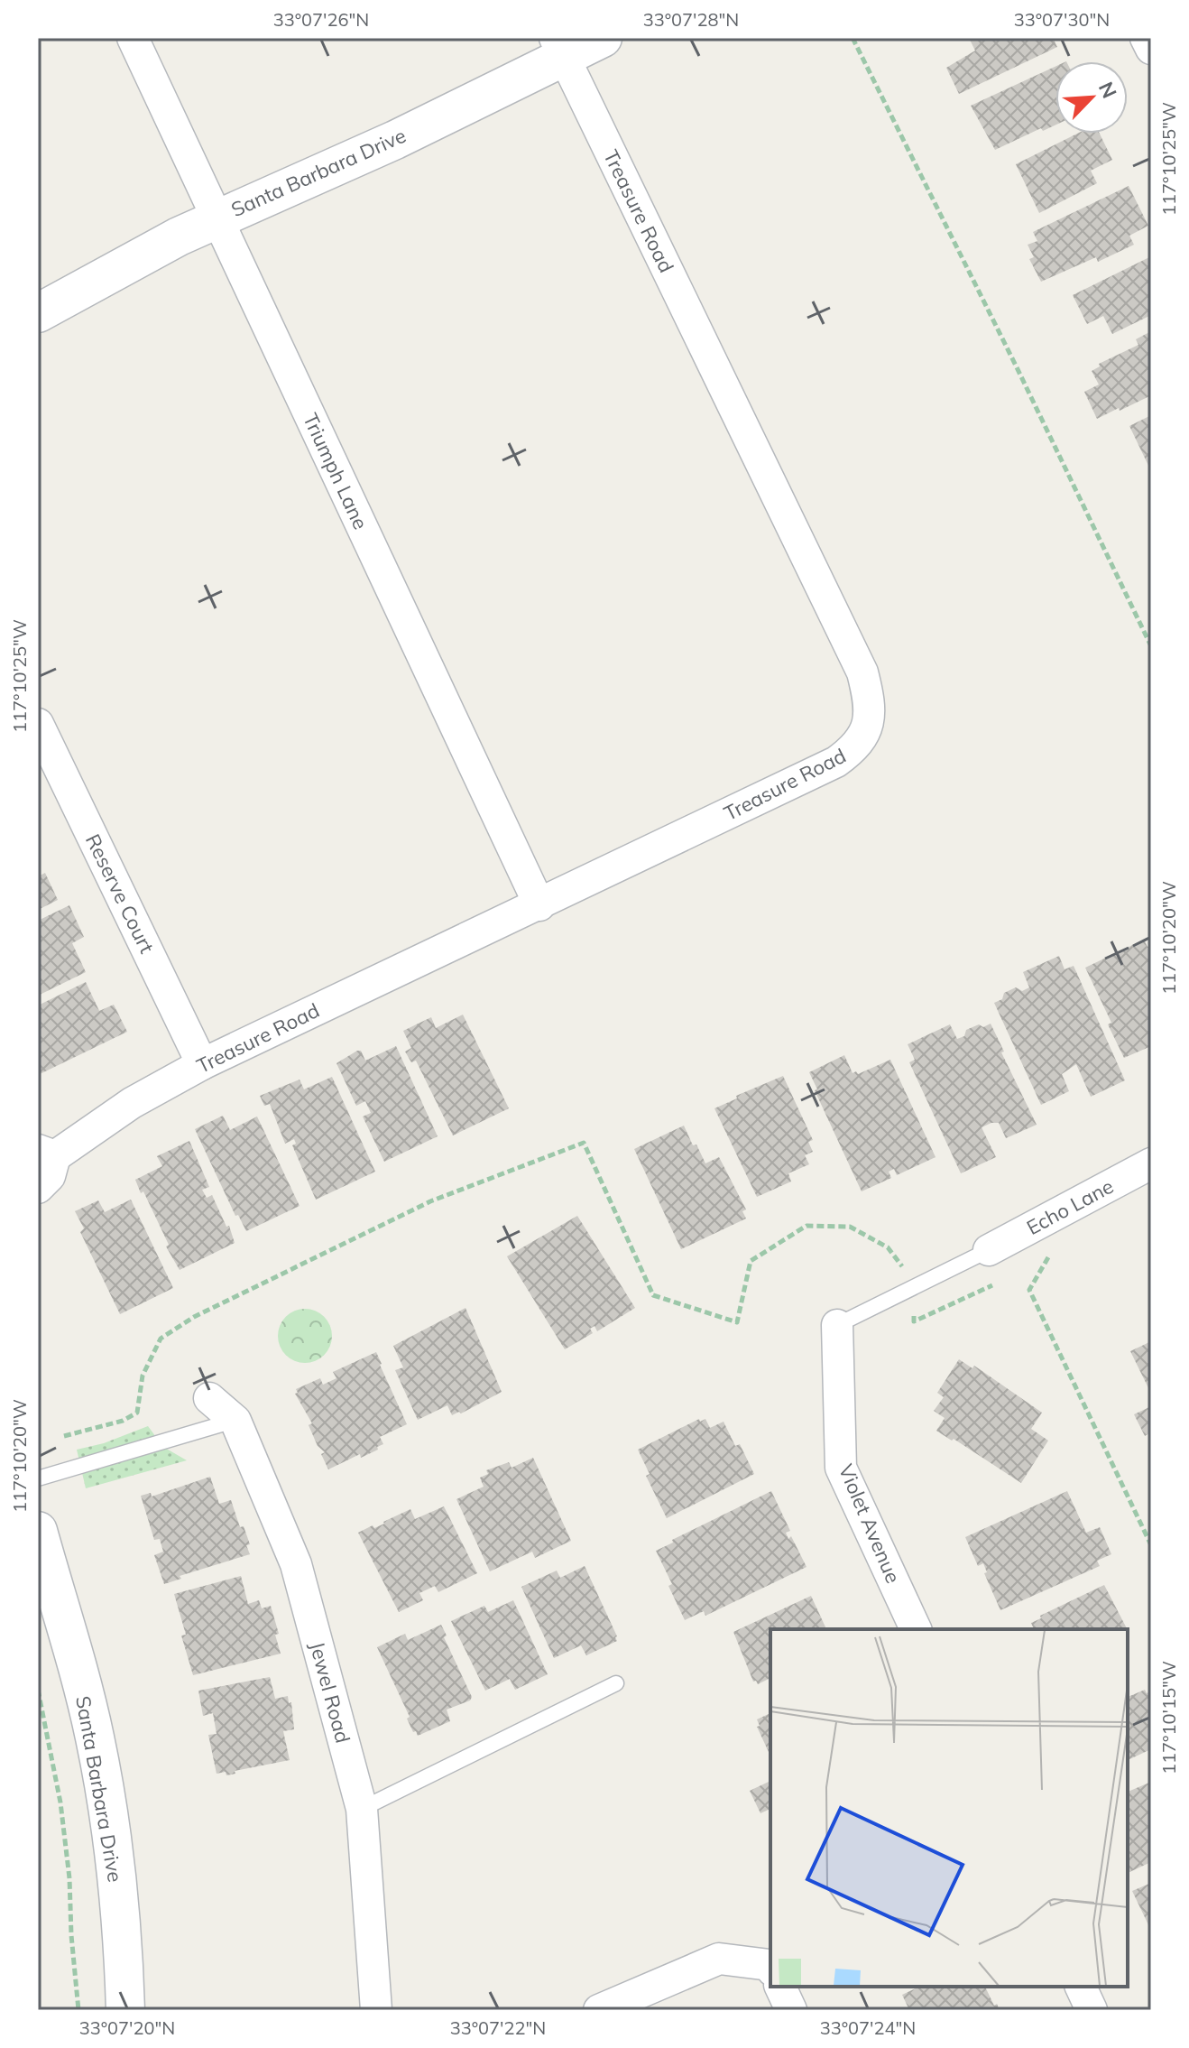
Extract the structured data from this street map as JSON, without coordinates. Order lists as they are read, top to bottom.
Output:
{
  "streets": {
    "street": [
      "Santa Barbara Drive",
      "Treasure Road",
      "Triumph Lane",
      "Reserve Court",
      "Echo Lane",
      "Violet Avenue",
      "Jewel Road"
    ]
  },
  "crossings": [
    ["Santa Barbara Drive", "Treasure Road"],
    ["Santa Barbara Drive", "Triumph Lane"],
    ["Treasure Road", "Triumph Lane"],
    ["Treasure Road", "Reserve Court"]
  ],
  "north": "top right",
  "coordinates": [
    "33°07'26\"N",
    "33°07'28\"N",
    "33°07'30\"N",
    "117°10'25\"W",
    "117°10'20\"W",
    "117°10'15\"W",
    "33°07'20\"N",
    "33°07'22\"N",
    "33°07'24\"N"
  ]
}
